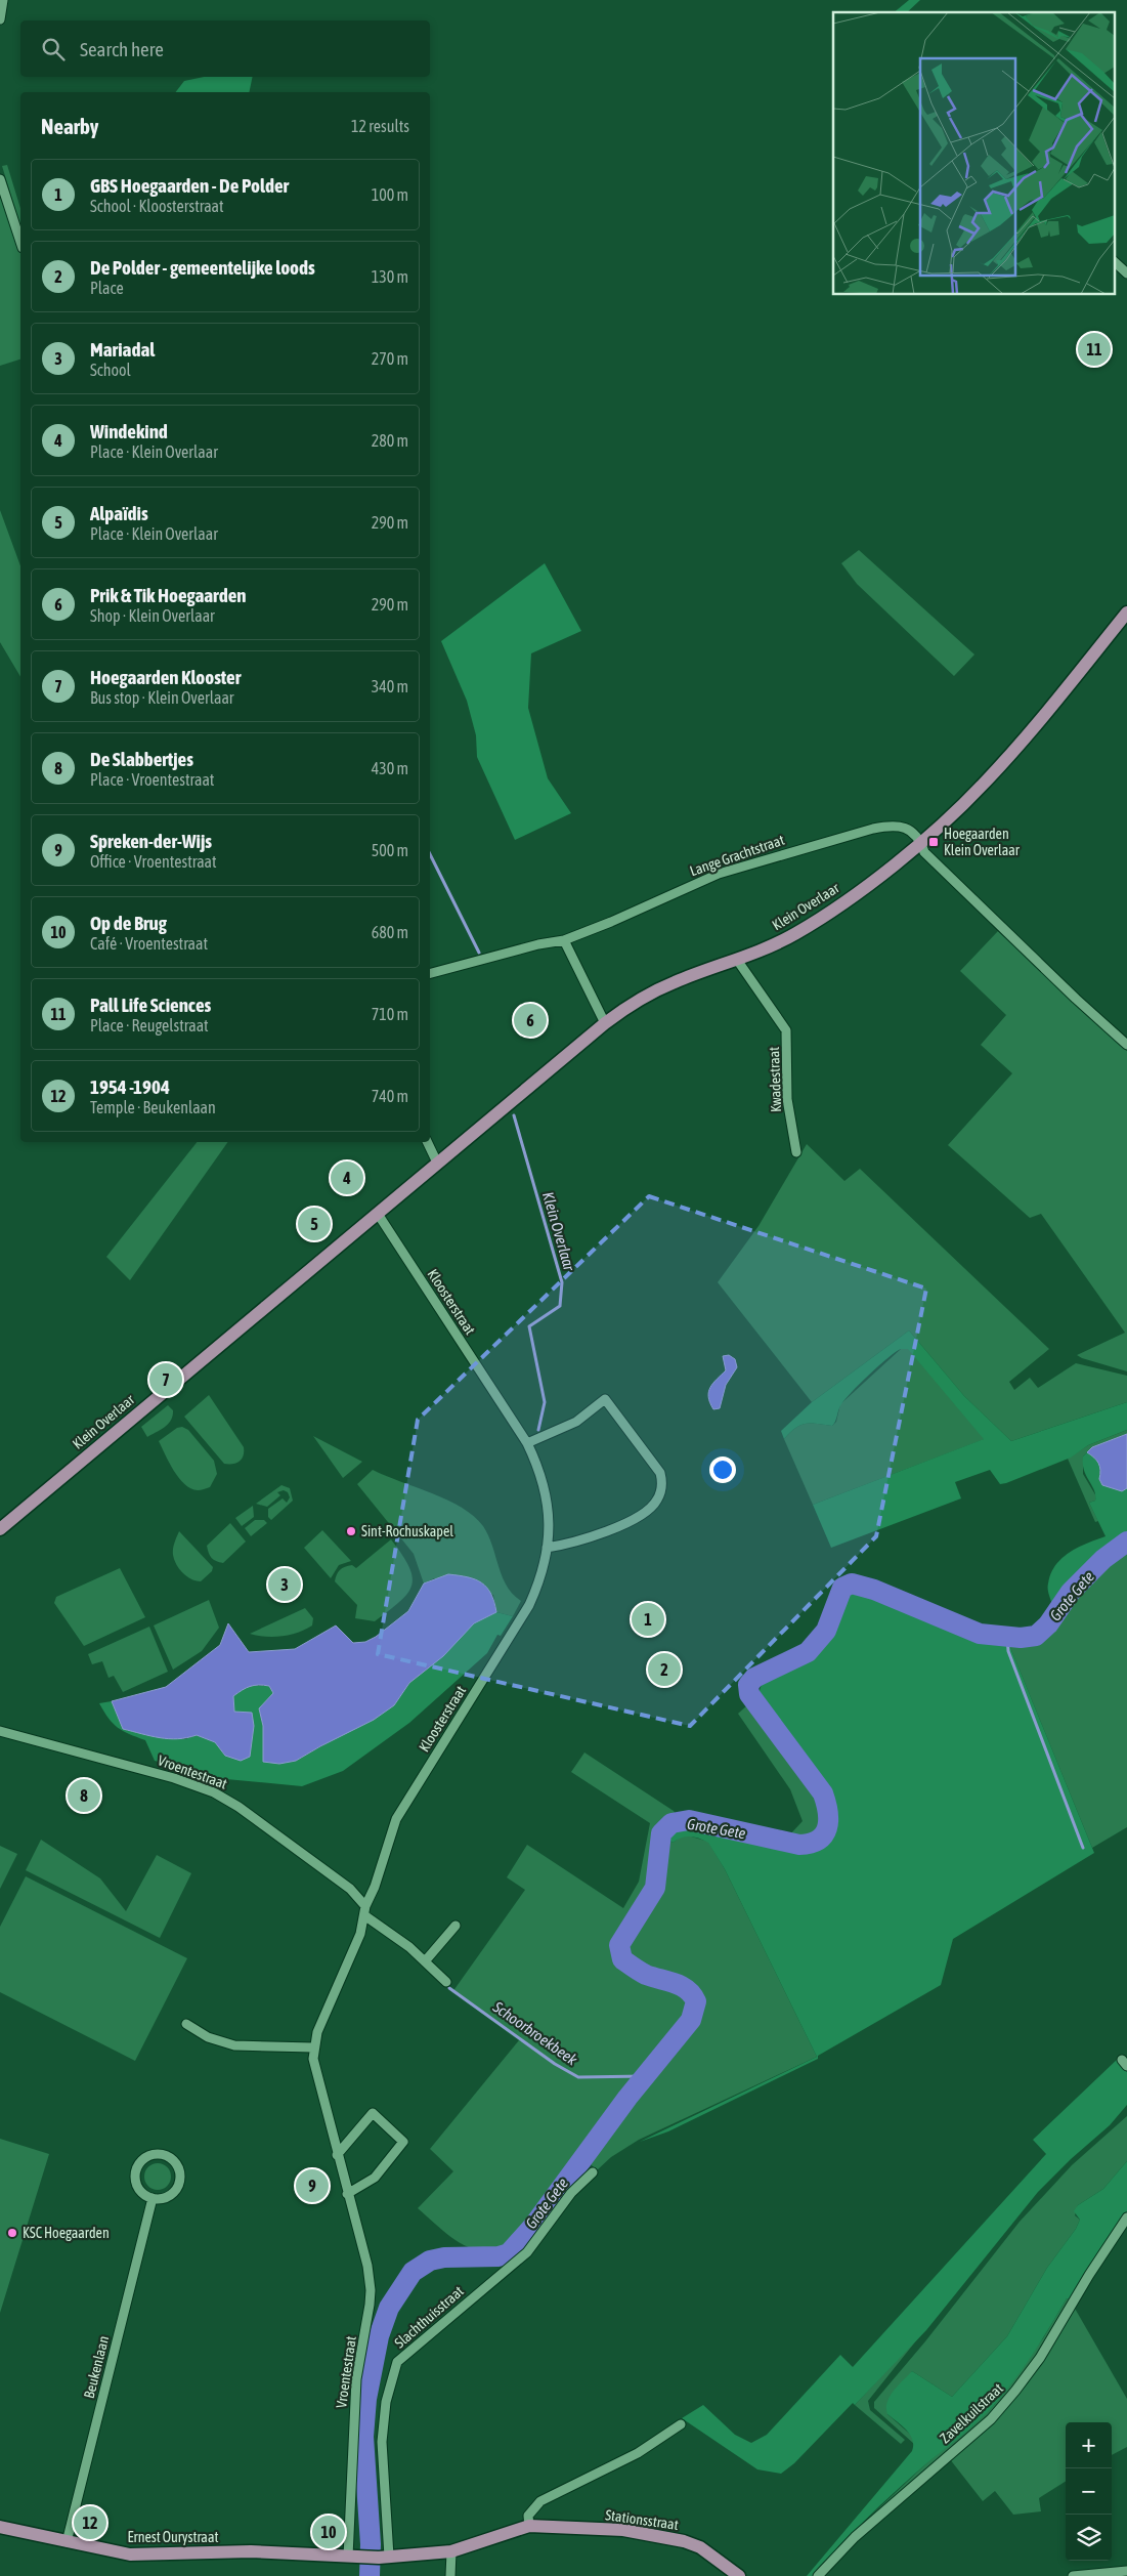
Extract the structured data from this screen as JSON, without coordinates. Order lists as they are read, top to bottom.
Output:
{
  "streets": {
    "main road": ["Klein Overlaar", "Stationsstraat", "Ernest Ourystraat"],
    "street": [
      "Lange Grachtstraat",
      "Kwadestraat",
      "Kloosterstraat",
      "Vroentestraat",
      "Slachthuisstraat",
      "Beukenlaan",
      "Zavelkuilstraat"
    ]
  },
  "crossings": [
    ["Lange Grachtstraat", "Klein Overlaar"],
    ["Klein Overlaar", "Kwadestraat"],
    ["Klein Overlaar", "Kloosterstraat"],
    ["Kloosterstraat", "Vroentestraat"],
    ["Vroentestraat", "Stationsstraat"],
    ["Vroentestraat", "Ernest Ourystraat"],
    ["Slachthuisstraat", "Stationsstraat"],
    ["Beukenlaan", "Ernest Ourystraat"],
    ["Stationsstraat", "Ernest Ourystraat"]
  ],
  "water": ["Klein Overlaar", "Grote Gete", "Schoorbroekbeek"],
  "places": {
    "transit": ["Hoegaarden Klein Overlaar"],
    "other": ["Sint-Rochuskapel", "KSC Hoegaarden"]
  },
  "page": {
    "search": "Search here",
    "heading": ["Nearby", "12 results"],
    "list": [
      {
        "mark": "1",
        "name": "GBS Hoegaarden - De Polder",
        "note": "School · Kloosterstraat",
        "value": "100 m"
      },
      {
        "mark": "2",
        "name": "De Polder - gemeentelijke loods",
        "note": "Place",
        "value": "130 m"
      },
      {
        "mark": "3",
        "name": "Mariadal",
        "note": "School",
        "value": "270 m"
      },
      {
        "mark": "4",
        "name": "Windekind",
        "note": "Place · Klein Overlaar",
        "value": "280 m"
      },
      {
        "mark": "5",
        "name": "Alpaïdis",
        "note": "Place · Klein Overlaar",
        "value": "290 m"
      },
      {
        "mark": "6",
        "name": "Prik & Tik Hoegaarden",
        "note": "Shop · Klein Overlaar",
        "value": "290 m"
      },
      {
        "mark": "7",
        "name": "Hoegaarden Klooster",
        "note": "Bus stop · Klein Overlaar",
        "value": "340 m"
      },
      {
        "mark": "8",
        "name": "De Slabbertjes",
        "note": "Place · Vroentestraat",
        "value": "430 m"
      },
      {
        "mark": "9",
        "name": "Spreken-der-Wijs",
        "note": "Office · Vroentestraat",
        "value": "500 m"
      },
      {
        "mark": "10",
        "name": "Op de Brug",
        "note": "Café · Vroentestraat",
        "value": "680 m"
      },
      {
        "mark": "11",
        "name": "Pall Life Sciences",
        "note": "Place · Reugelstraat",
        "value": "710 m"
      },
      {
        "mark": "12",
        "name": "1954 -1904",
        "note": "Temple · Beukenlaan",
        "value": "740 m"
      }
    ],
    "pins": [
      "11",
      "6",
      "4",
      "5",
      "7",
      "3",
      "1",
      "2",
      "8",
      "9",
      "12",
      "10"
    ],
    "map_buttons": ["+", "−"]
  }
}
